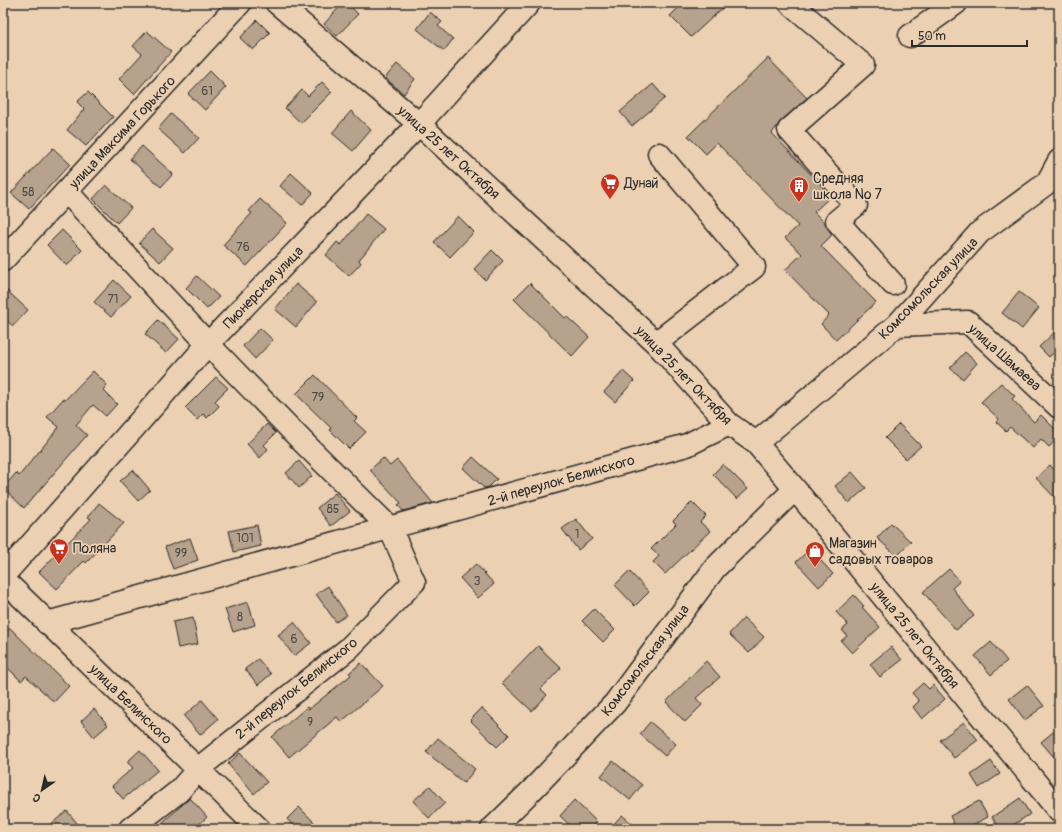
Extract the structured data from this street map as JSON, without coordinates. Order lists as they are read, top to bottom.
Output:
{
  "streets": {
    "street": [
      "улица Максима Горького",
      "улица 25 лет Октября",
      "Пионерская улица",
      "Комсомольская улица",
      "улица Шамаева",
      "2-й переулок Белинского",
      "улица Белинского"
    ]
  },
  "crossings": [
    ["улица Максима Горького", "2-й переулок Белинского"],
    ["улица 25 лет Октября", "Пионерская улица"],
    ["улица 25 лет Октября", "Комсомольская улица"],
    ["улица 25 лет Октября", "2-й переулок Белинского"],
    ["Пионерская улица", "2-й переулок Белинского"],
    ["Пионерская улица", "улица Белинского"],
    ["Комсомольская улица", "улица Шамаева"],
    ["2-й переулок Белинского", "улица Белинского"]
  ],
  "places": {
    "supermarket": ["Дунай", "Поляна"],
    "building": ["Средняя школа № 7"],
    "shop": ["Магазин садовых товаров"]
  },
  "house_numbers": [
    "61",
    "58",
    "76",
    "71",
    "79",
    "85",
    "1",
    "101",
    "99",
    "3",
    "8",
    "6",
    "9"
  ],
  "scale_bar": "50 m",
  "north": "bottom left"
}
